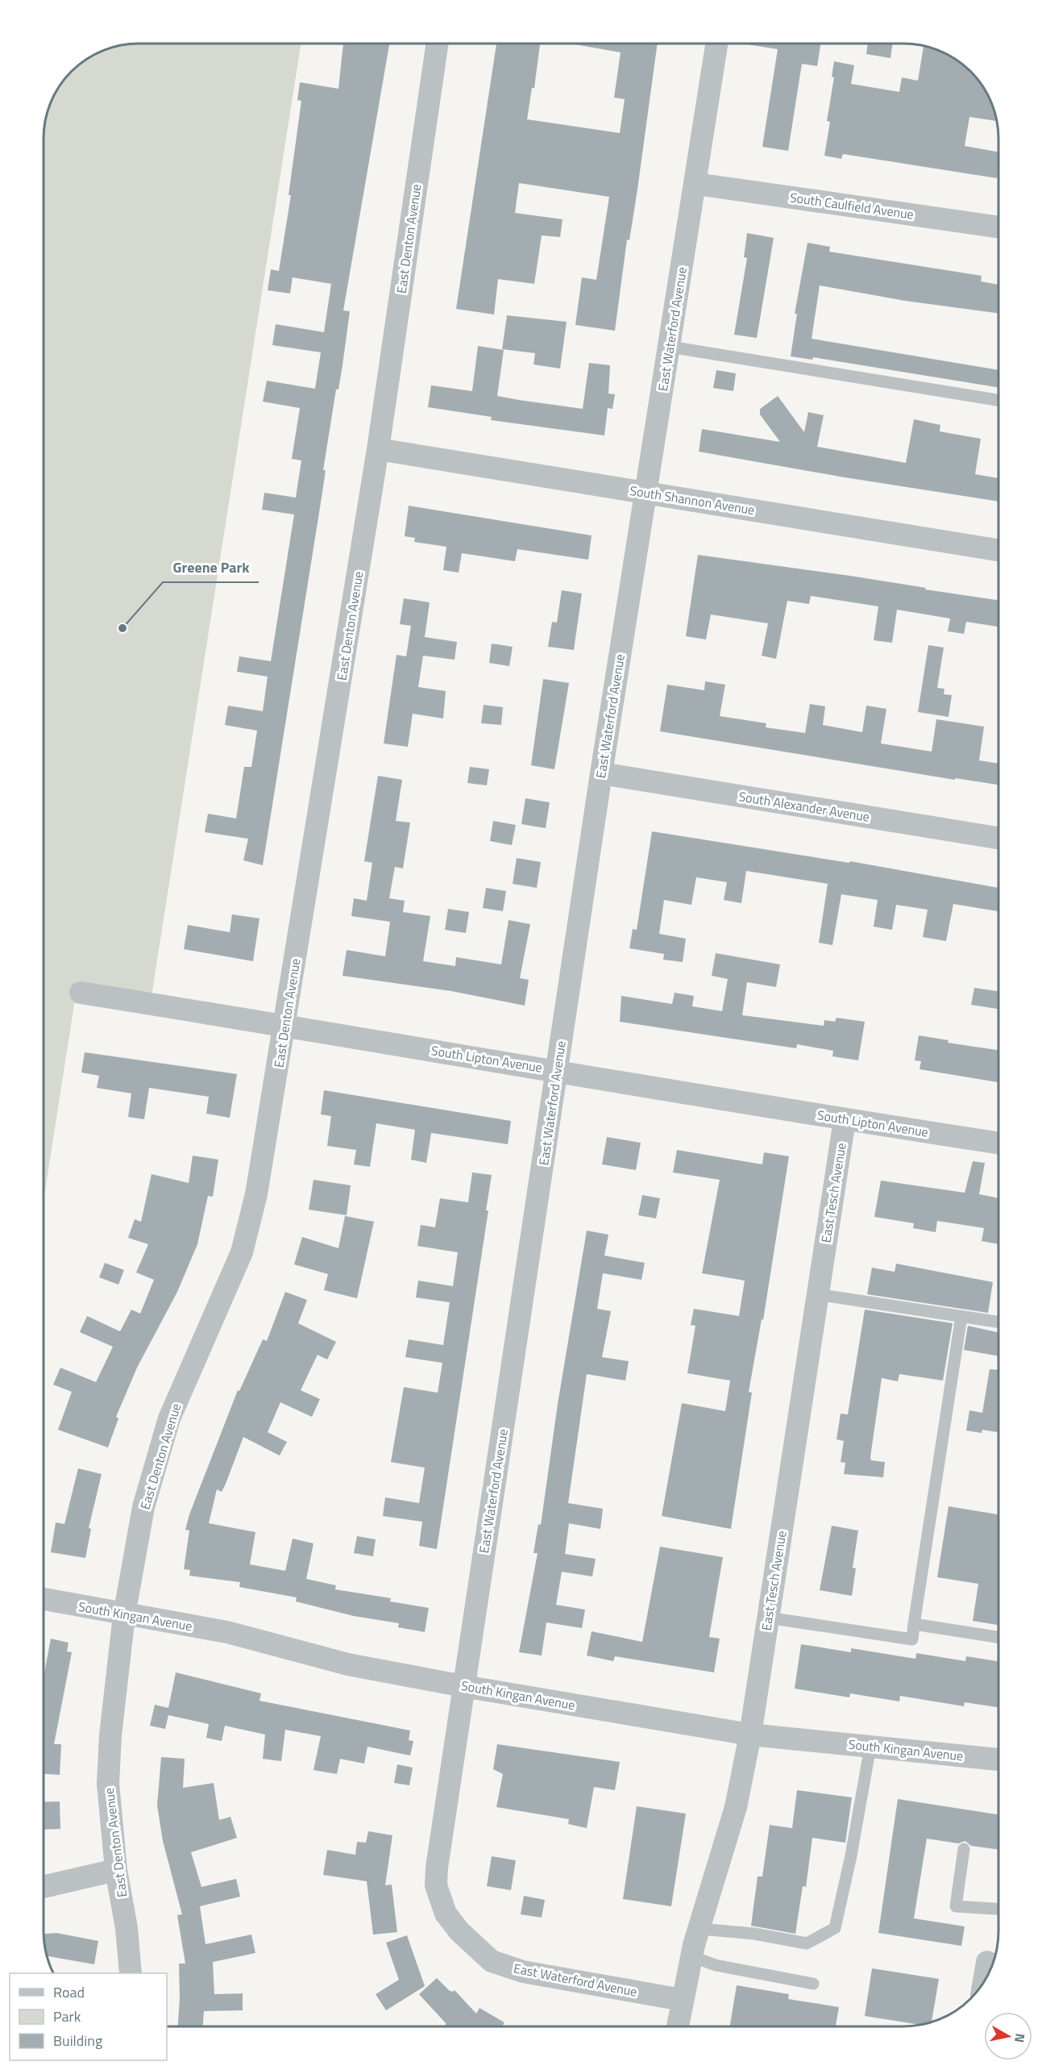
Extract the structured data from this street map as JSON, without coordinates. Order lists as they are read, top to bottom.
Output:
{
  "streets": {
    "street": [
      "South Caulfield Avenue",
      "East Denton Avenue",
      "East Waterford Avenue",
      "South Shannon Avenue",
      "South Alexander Avenue",
      "South Lipton Avenue",
      "East Tesch Avenue",
      "South Kingan Avenue"
    ]
  },
  "crossings": [
    ["South Caulfield Avenue", "East Waterford Avenue"],
    ["East Denton Avenue", "South Shannon Avenue"],
    ["East Denton Avenue", "South Lipton Avenue"],
    ["East Denton Avenue", "South Kingan Avenue"],
    ["East Waterford Avenue", "South Shannon Avenue"],
    ["East Waterford Avenue", "South Alexander Avenue"],
    ["East Waterford Avenue", "South Lipton Avenue"],
    ["East Waterford Avenue", "East Tesch Avenue"],
    ["East Waterford Avenue", "South Kingan Avenue"],
    ["South Lipton Avenue", "East Tesch Avenue"],
    ["East Tesch Avenue", "South Kingan Avenue"]
  ],
  "places": ["Greene Park"],
  "legend": ["Road", "Park", "Building"],
  "north": "right"
}
